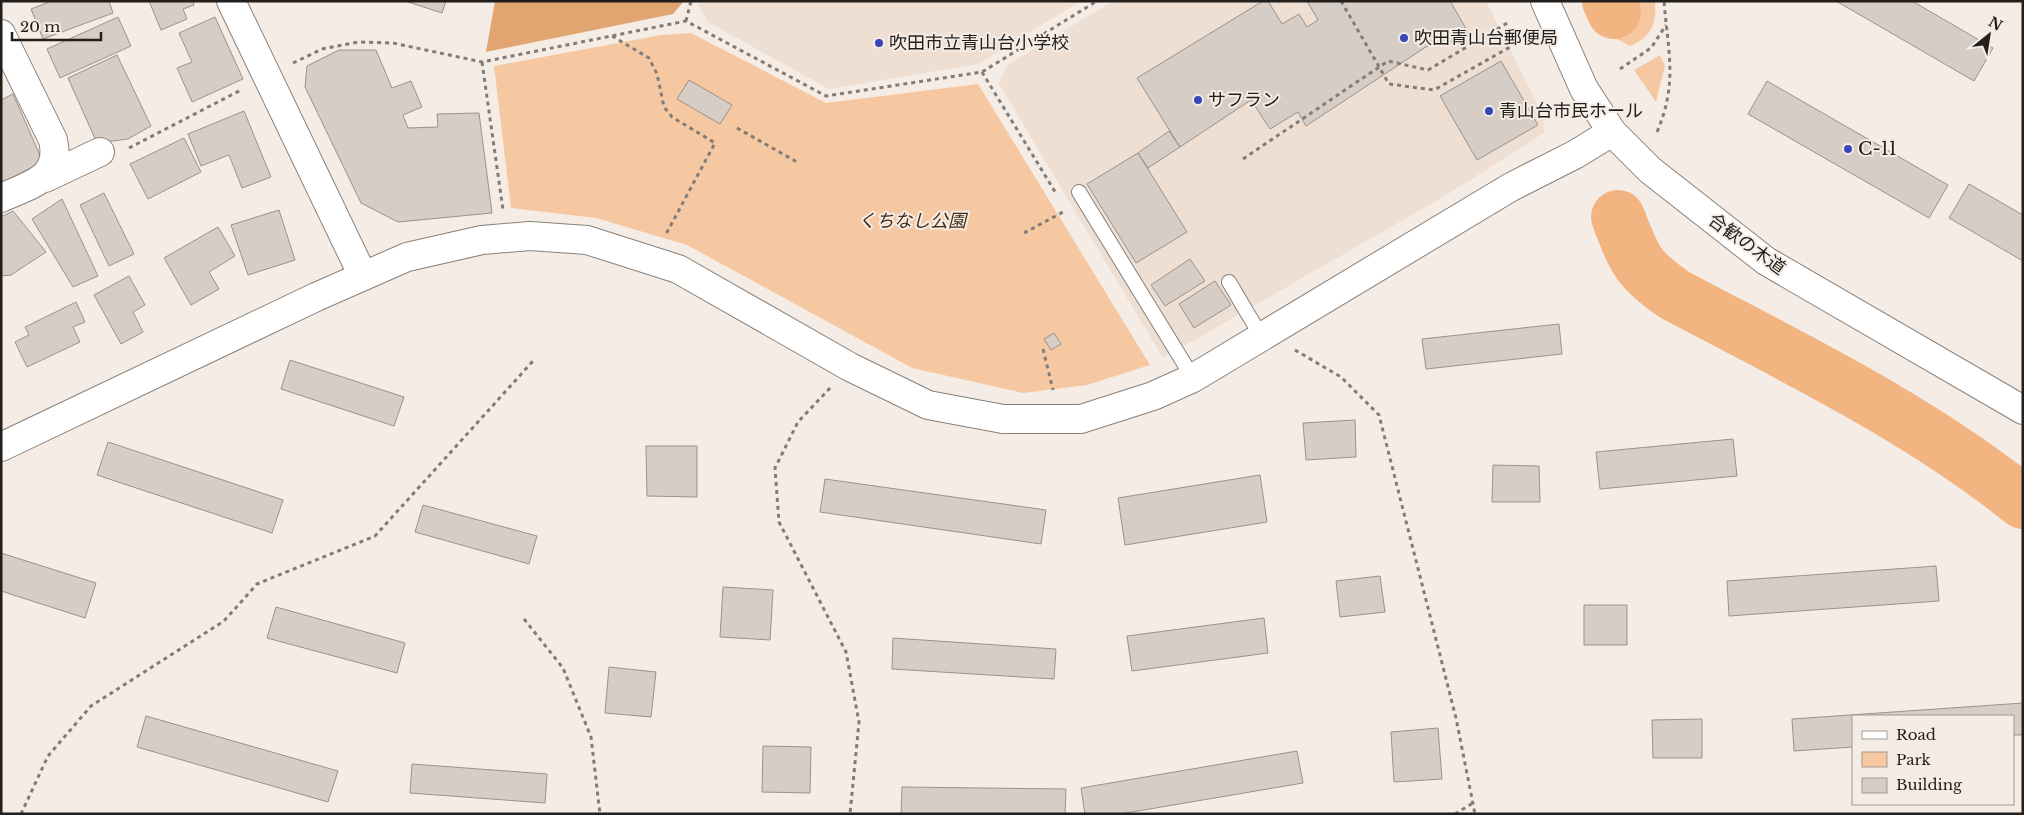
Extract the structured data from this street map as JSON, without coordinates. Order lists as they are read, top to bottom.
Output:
{
  "streets": {
    "street": ["合歓の木道"]
  },
  "parks": ["くちなし公園"],
  "places": [
    "吹田青山台郵便局",
    "吹田市立青山台小学校",
    "サフラン",
    "青山台市民ホール",
    "C-11"
  ],
  "legend": ["Road", "Park", "Building"],
  "scale_bar": "20 m",
  "north": "top right"
}
